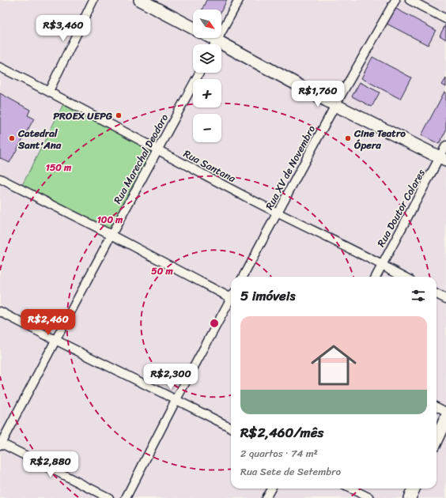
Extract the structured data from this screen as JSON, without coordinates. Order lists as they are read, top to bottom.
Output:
{
  "streets": {
    "street": [
      "Rua Marechal Deodoro",
      "Rua Santana",
      "Rua XV de Novembro",
      "Rua Doutor Colares"
    ]
  },
  "crossings": [
    ["Rua Marechal Deodoro", "Rua Santana"],
    ["Rua Santana", "Rua XV de Novembro"],
    ["Rua Santana", "Rua Doutor Colares"]
  ],
  "places": ["PROEX UEPG", "Catedral Sant'Ana", "Cine Teatro Ópera"],
  "north": "bottom right",
  "page": {
    "map_buttons": ["+", "−"],
    "price": [
      "R$3,460",
      "R$1,760",
      "R$2,460",
      "R$2,300",
      "R$2,880"
    ],
    "heading": "5 imóveis",
    "list": [
      {
        "name": "R$2,460/mês",
        "note": "2 quartos · 74 m² · Rua Sete de Setembro"
      }
    ]
  },
  "rings": ["150 m", "100 m", "50 m"]
}
